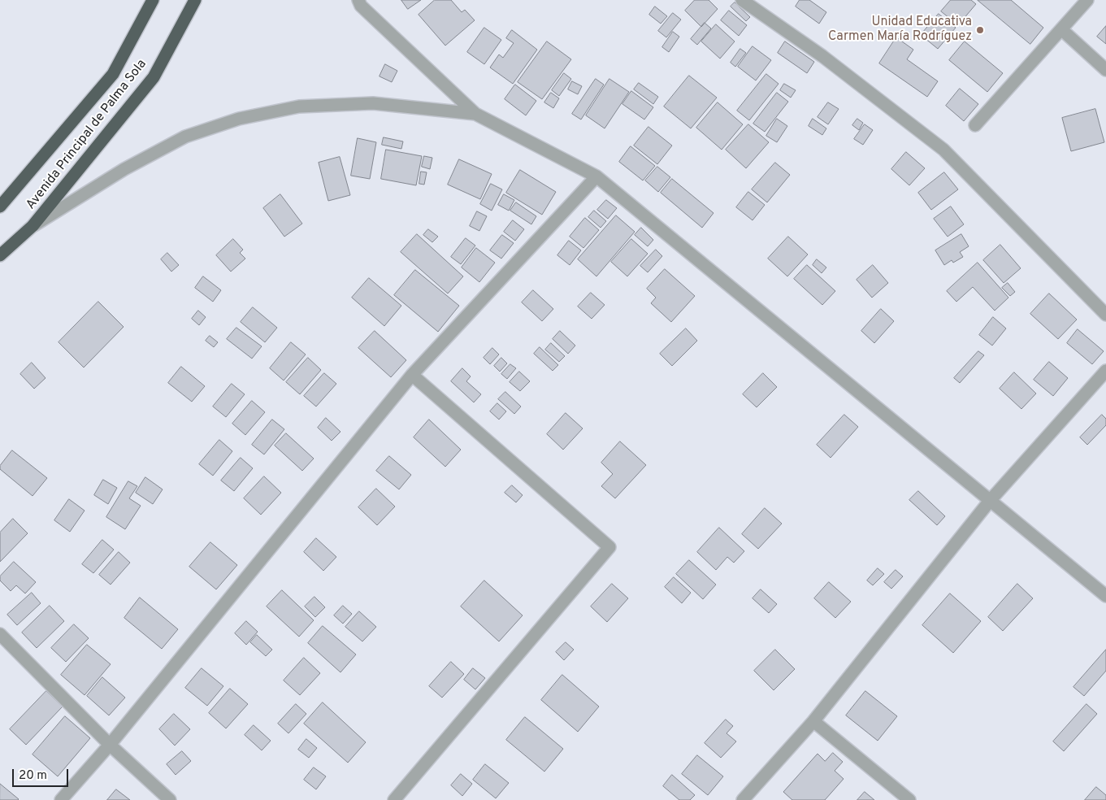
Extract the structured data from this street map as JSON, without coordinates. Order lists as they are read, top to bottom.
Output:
{
  "streets": {
    "highway": ["Avenida Principal de Palma Sola"]
  },
  "places": ["Unidad Educativa Carmen María Rodríguez"],
  "scale_bar": "20 m"
}
